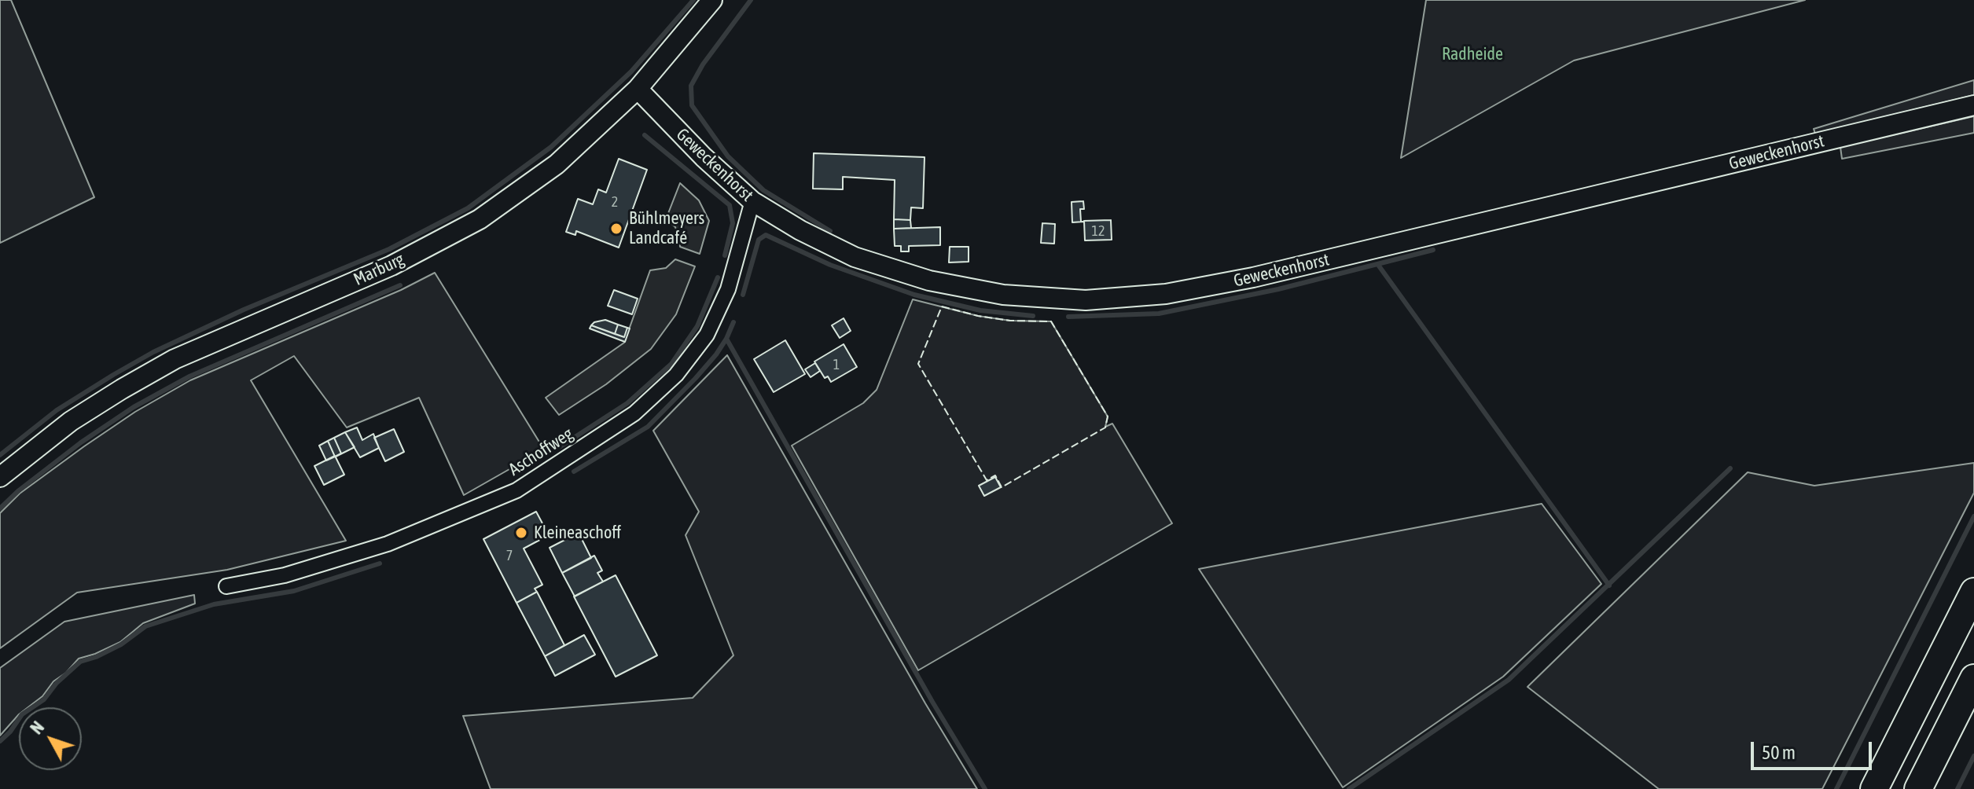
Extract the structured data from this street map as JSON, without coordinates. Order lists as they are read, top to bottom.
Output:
{
  "streets": {
    "street": ["Geweckenhorst", "Marburg", "Aschoffweg"]
  },
  "crossings": [
    ["Geweckenhorst", "Marburg"],
    ["Geweckenhorst", "Aschoffweg"]
  ],
  "parks": ["Radheide"],
  "places": ["Bühlmeyers Landcafé", "Kleineaschoff"],
  "house_numbers": [
    "2",
    "12",
    "1",
    "7"
  ],
  "scale_bar": "50 m",
  "north": "top left"
}
